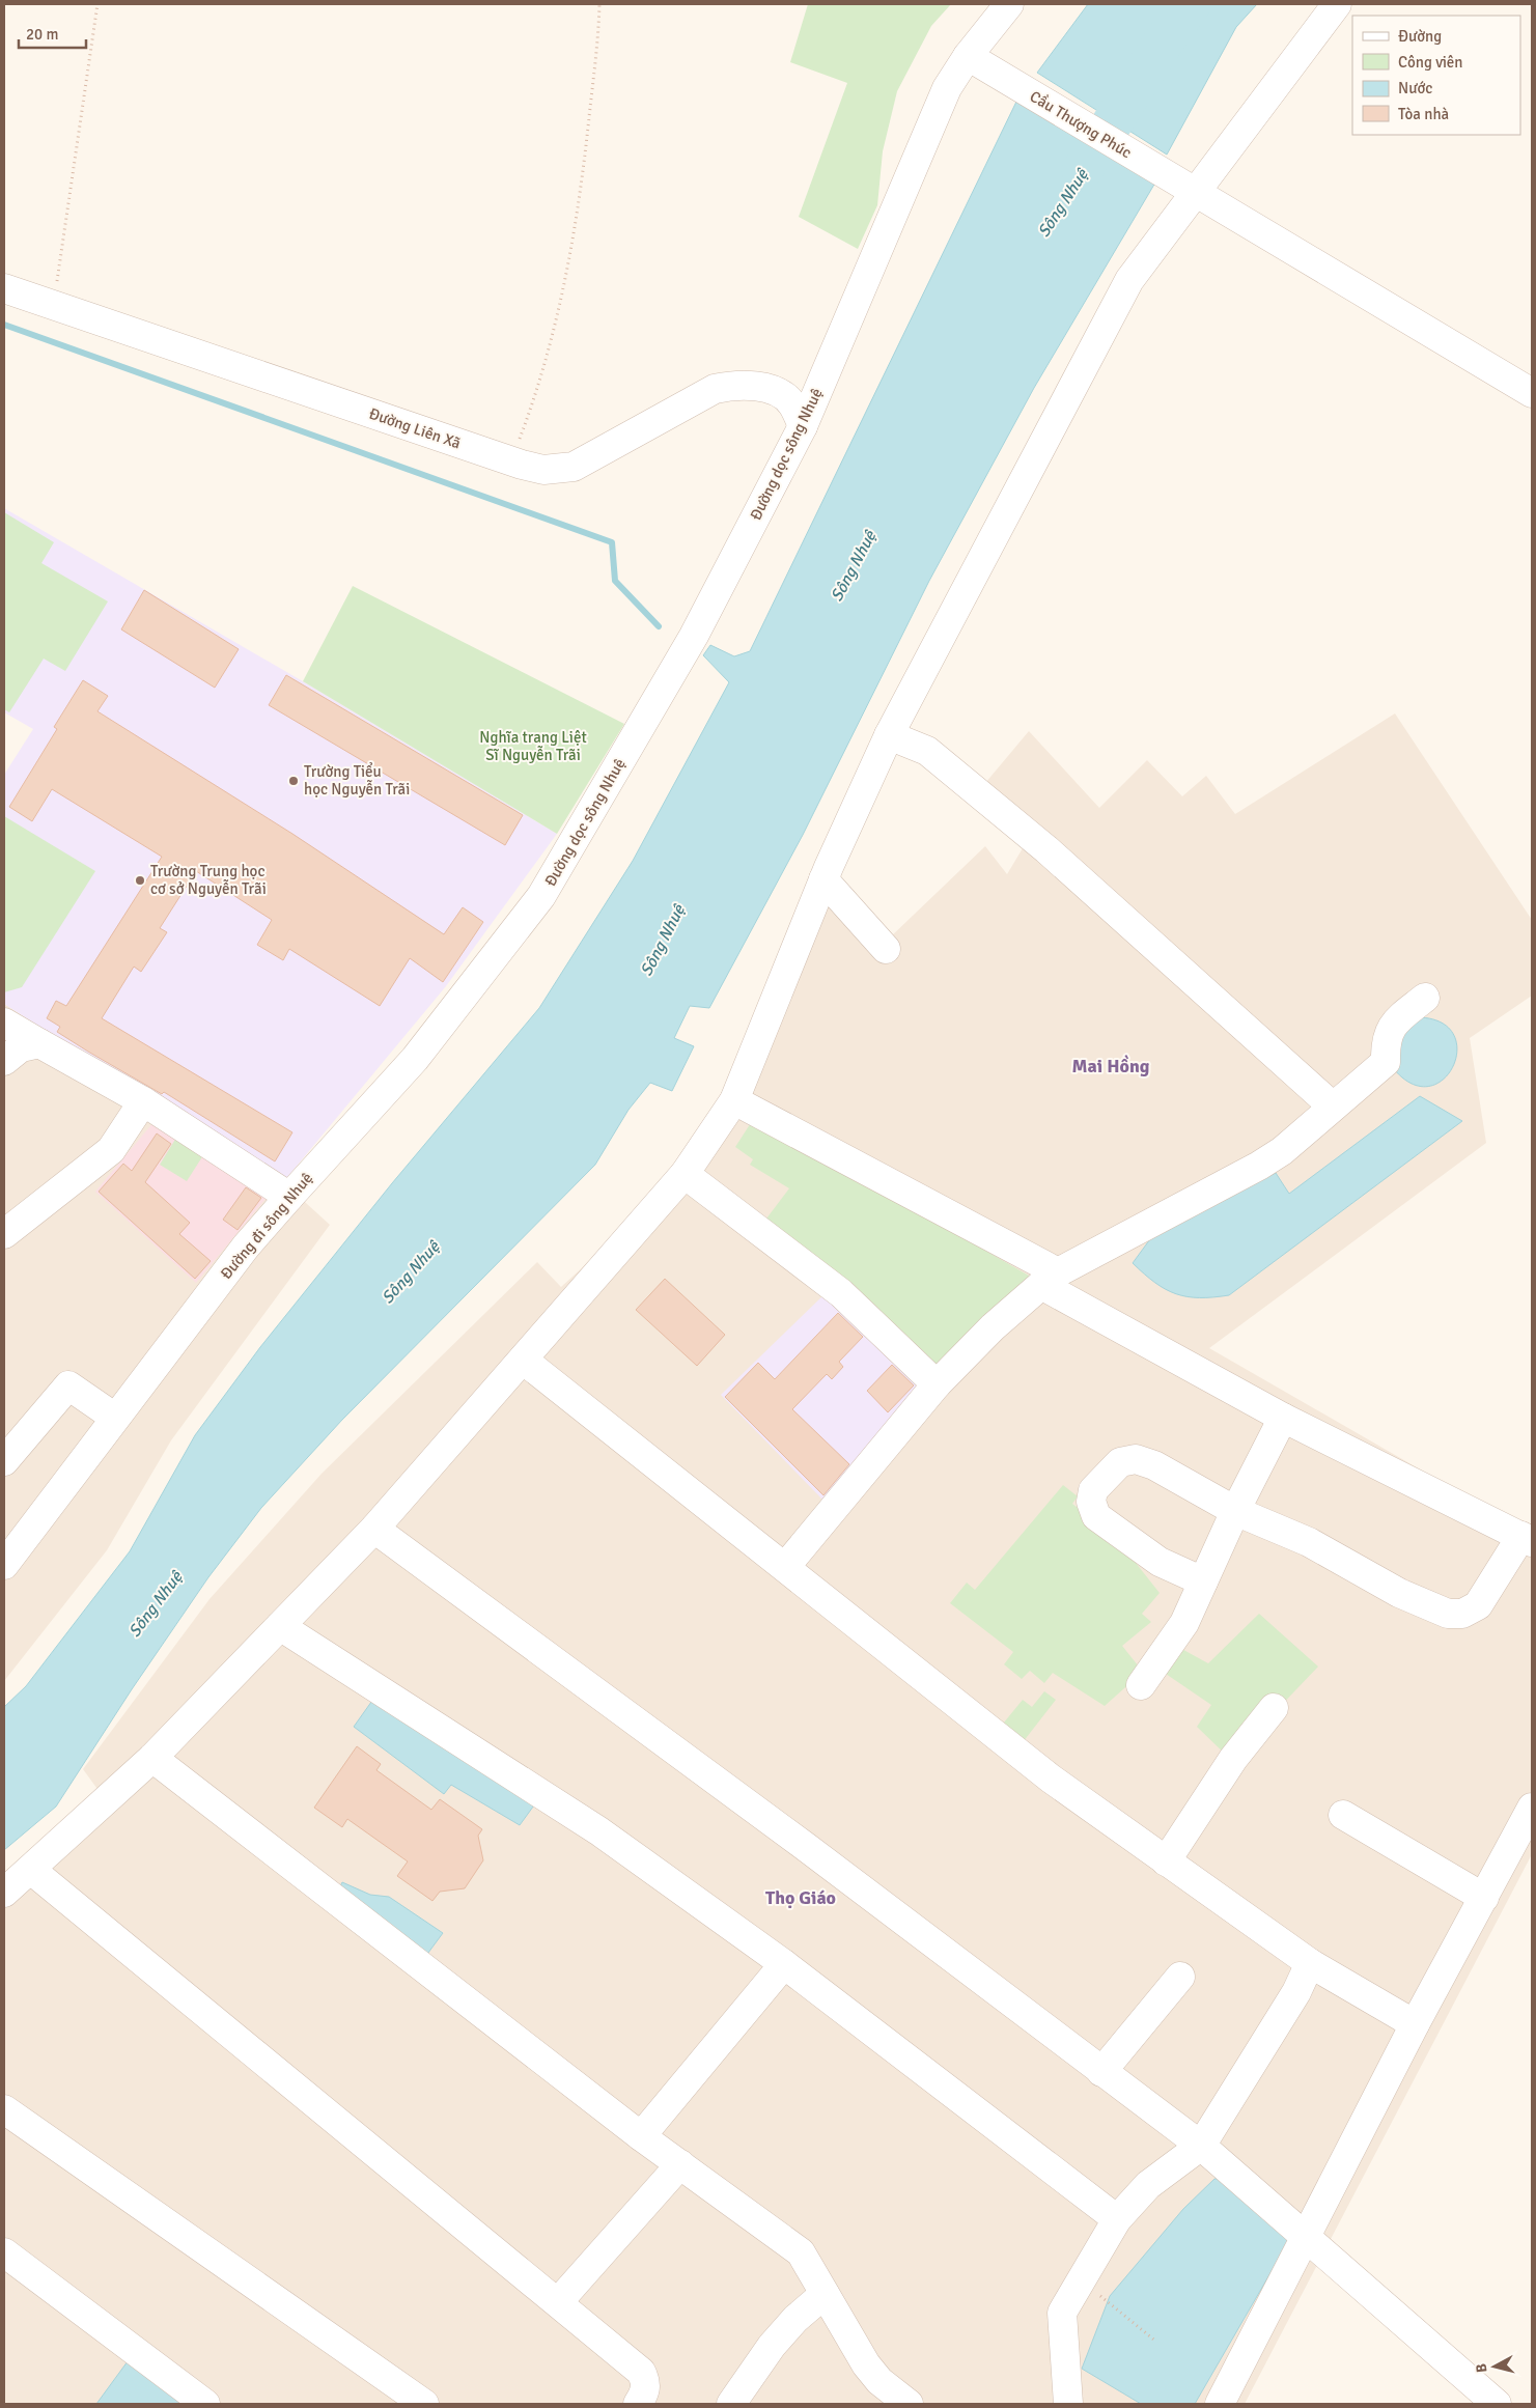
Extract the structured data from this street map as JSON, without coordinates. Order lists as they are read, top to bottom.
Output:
{
  "streets": {
    "street": [
      "Cầu Thượng Phúc",
      "Đường Liên Xã",
      "Đường dọc sông Nhuệ",
      "Đường đi sông Nhuệ"
    ]
  },
  "crossings": [
    ["Cầu Thượng Phúc", "Đường dọc sông Nhuệ"],
    ["Đường Liên Xã", "Đường dọc sông Nhuệ"],
    ["Đường dọc sông Nhuệ", "Đường đi sông Nhuệ"]
  ],
  "districts": ["Mai Hồng", "Thọ Giáo"],
  "water": ["Sông Nhuệ"],
  "parks": ["Nghĩa trang Liệt Sĩ Nguyễn Trãi"],
  "places": ["Trường Tiểu học Nguyễn Trãi", "Trường Trung học cơ sở Nguyễn Trãi"],
  "legend": [
    "Đường",
    "Công viên",
    "Nước",
    "Tòa nhà"
  ],
  "scale_bar": "20 m",
  "north": "left"
}
